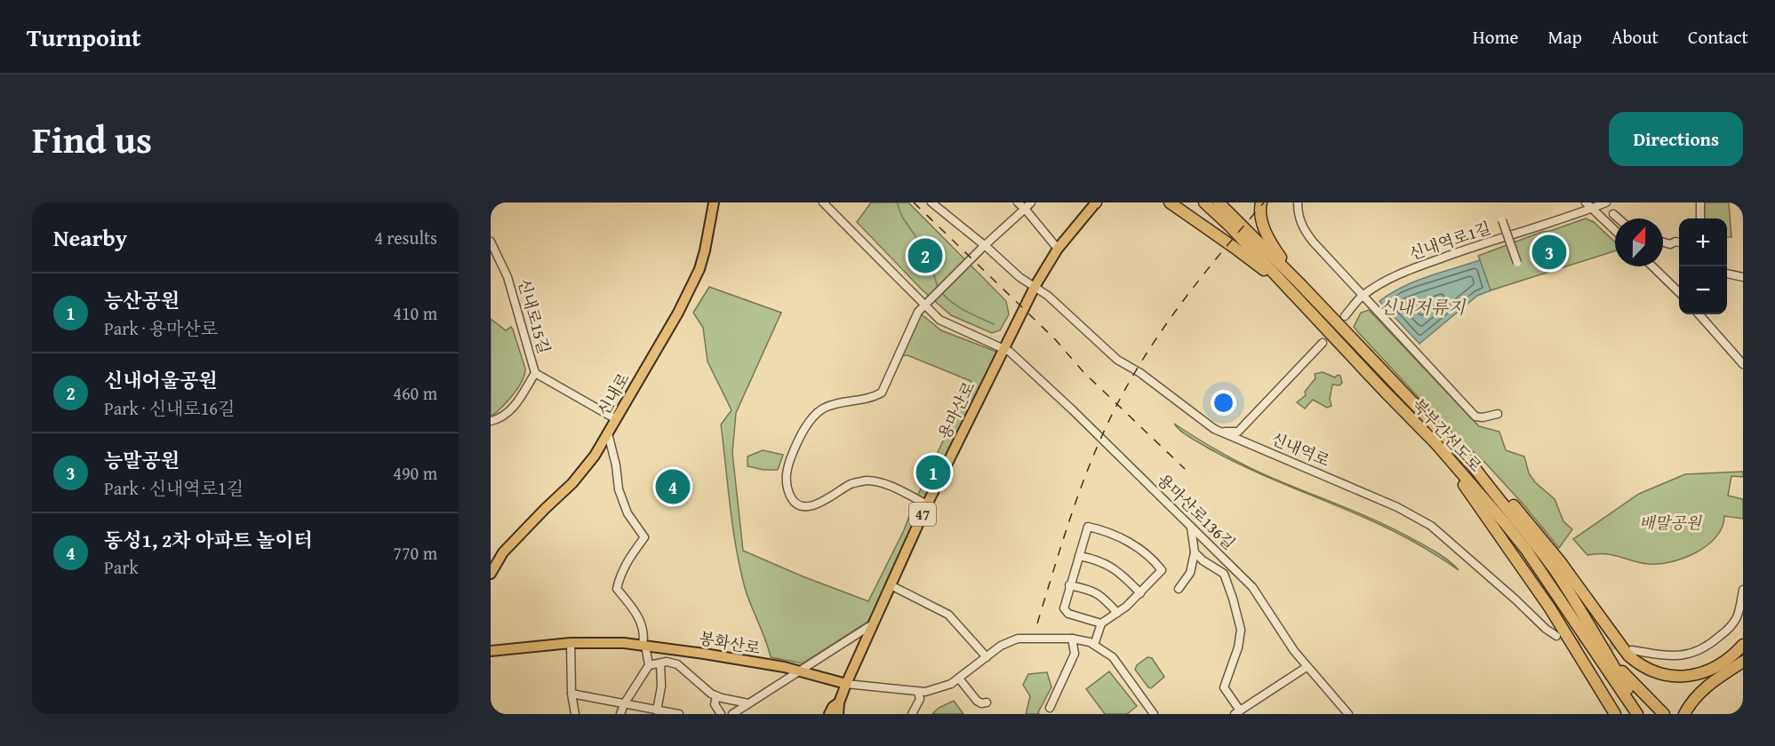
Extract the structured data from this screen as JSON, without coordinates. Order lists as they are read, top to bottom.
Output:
{
  "streets": {
    "highway": ["북부간선도로"],
    "main road": [
      "신내로",
      "용마산로",
      "47",
      "봉화산로"
    ],
    "street": [
      "신내역로1길",
      "신내로15길",
      "신내역로",
      "용마산로136길"
    ]
  },
  "crossings": [
    ["신내로15길", "신내로"],
    ["용마산로", "신내역로"],
    ["용마산로", "용마산로136길"],
    ["용마산로", "봉화산로"]
  ],
  "water": ["신내저류지"],
  "parks": ["배말공원"],
  "north": "top",
  "page": {
    "header": "Turnpoint",
    "nav": [
      "Home",
      "Map",
      "About",
      "Contact"
    ],
    "title": "Find us",
    "buttons": "Directions",
    "heading": ["Nearby", "4 results"],
    "map_buttons": ["+", "−"],
    "pins": [
      "3",
      "2",
      "1",
      "4"
    ],
    "list": [
      {
        "mark": "1",
        "name": "능산공원",
        "note": "Park · 용마산로",
        "value": "410 m"
      },
      {
        "mark": "2",
        "name": "신내어울공원",
        "note": "Park · 신내로16길",
        "value": "460 m"
      },
      {
        "mark": "3",
        "name": "능말공원",
        "note": "Park · 신내역로1길",
        "value": "490 m"
      },
      {
        "mark": "4",
        "name": "동성1, 2차 아파트 놀이터",
        "note": "Park",
        "value": "770 m"
      }
    ]
  }
}
